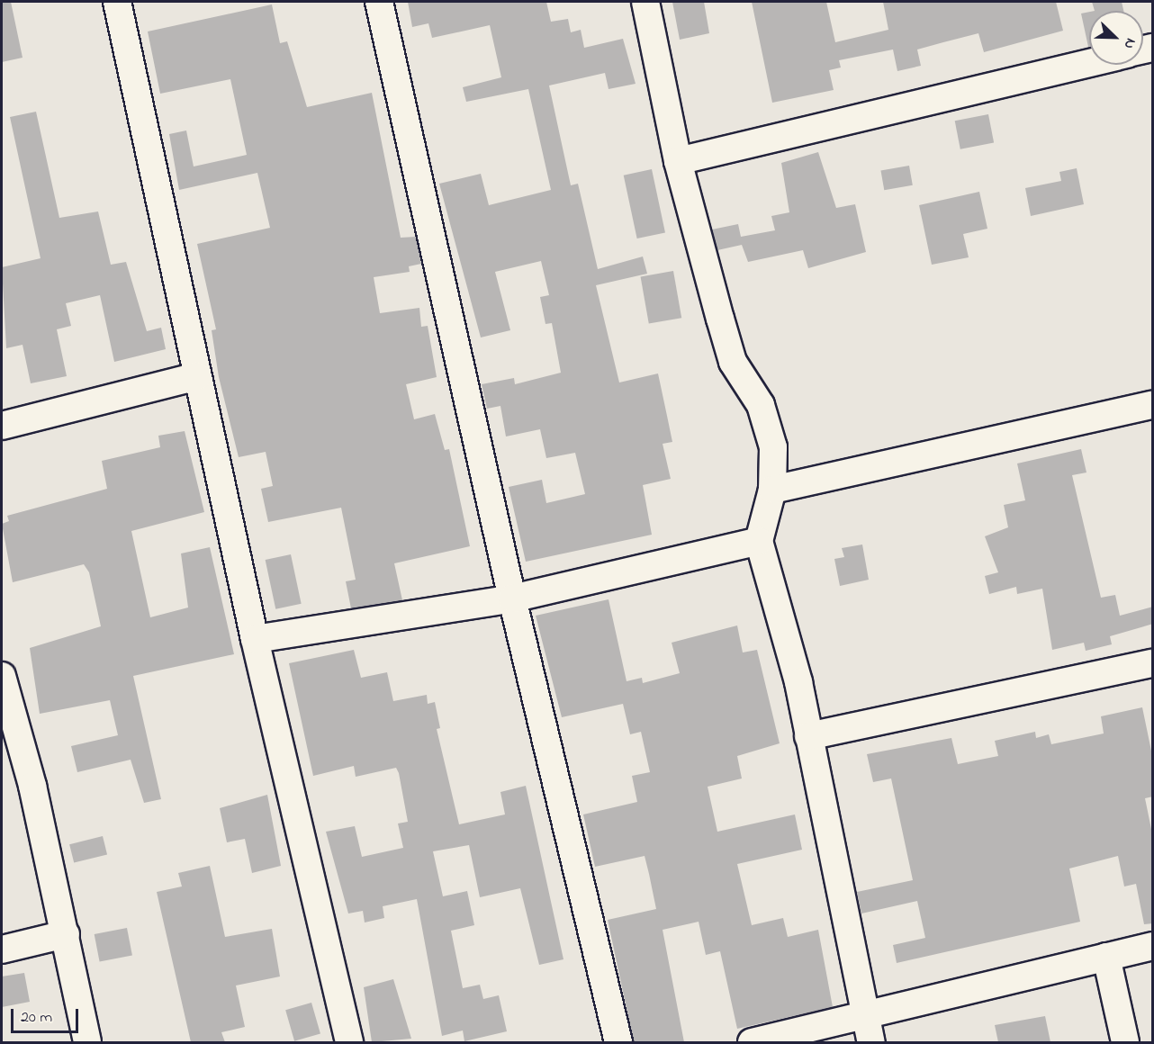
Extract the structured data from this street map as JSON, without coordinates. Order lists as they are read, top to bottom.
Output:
{
  "scale_bar": "20 m",
  "north": "bottom right"
}
